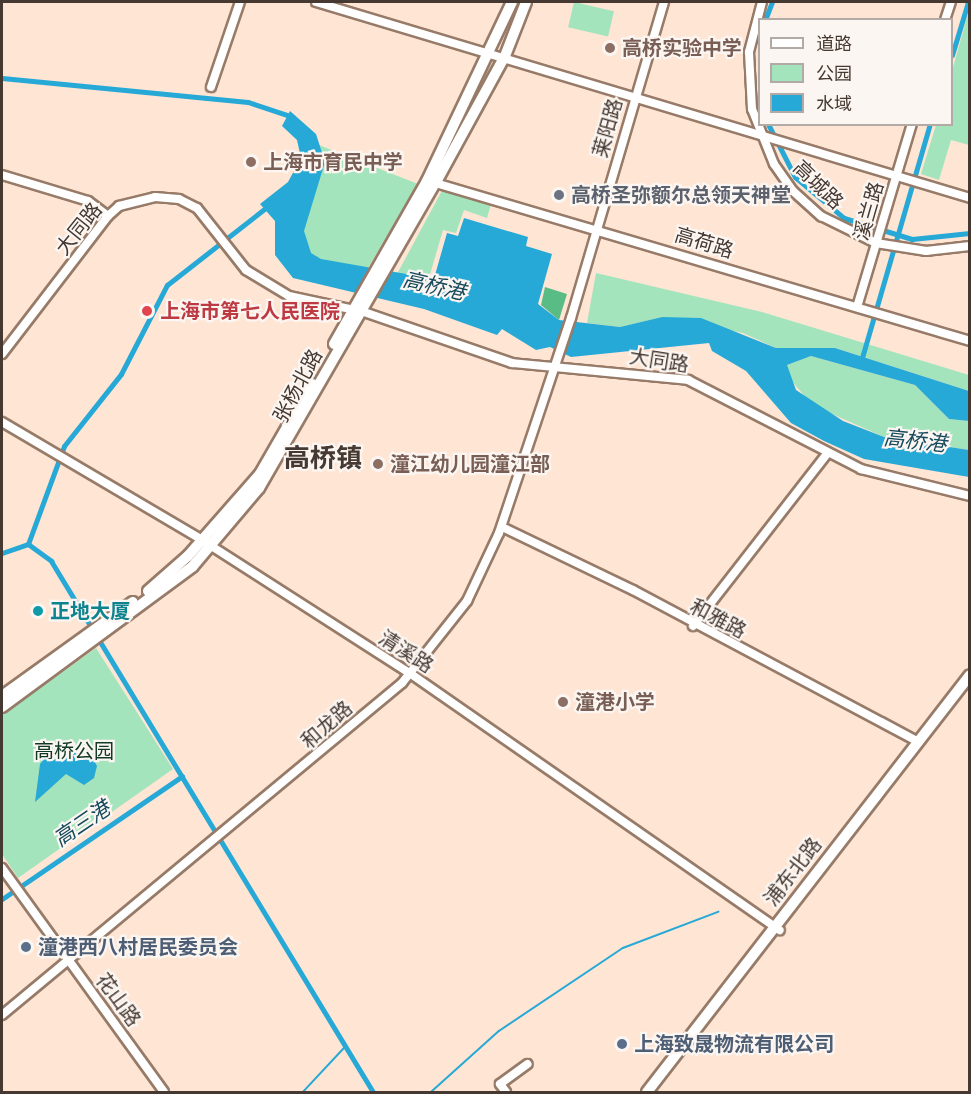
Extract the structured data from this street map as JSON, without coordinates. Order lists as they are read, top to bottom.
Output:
{
  "streets": {
    "main road": ["张杨北路", "浦东北路"],
    "street": [
      "莱阳路",
      "高城路",
      "溪兰路",
      "大同路",
      "高荷路",
      "和雅路",
      "清溪路",
      "和龙路",
      "花山路"
    ]
  },
  "crossings": [
    ["莱阳路", "大同路"],
    ["莱阳路", "高荷路"],
    ["莱阳路", "和龙路"],
    ["高城路", "溪兰路"],
    ["溪兰路", "高荷路"],
    ["大同路", "张杨北路"],
    ["大同路", "和龙路"],
    ["高荷路", "张杨北路"],
    ["张杨北路", "清溪路"],
    ["和雅路", "和龙路"],
    ["和雅路", "浦东北路"],
    ["清溪路", "和龙路"],
    ["清溪路", "浦东北路"],
    ["和龙路", "花山路"]
  ],
  "districts": ["高桥镇"],
  "water": ["高桥港", "高三港"],
  "parks": ["高桥公园"],
  "places": [
    "高桥实验中学",
    "上海市育民中学",
    "高桥圣弥额尔总领天神堂",
    "上海市第七人民医院",
    "潼江幼儿园潼江部",
    "正地大厦",
    "潼港小学",
    "潼港西八村居民委员会",
    "上海致晟物流有限公司"
  ],
  "legend": ["道路", "公园", "水域"]
}
